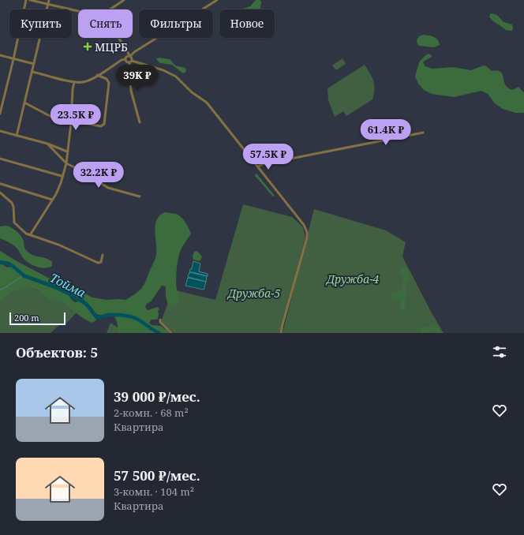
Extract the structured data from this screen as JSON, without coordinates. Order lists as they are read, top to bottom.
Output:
{
  "water": ["Тойма"],
  "parks": ["Дружба-4", "Дружба-5"],
  "places": {
    "health": ["МЦРБ"]
  },
  "scale_bar": "200 m",
  "page": {
    "chip": [
      "Купить",
      "Снять",
      "Фильтры",
      "Новое"
    ],
    "price": [
      "39K ₽",
      "23.5K ₽",
      "61.4K ₽",
      "57.5K ₽",
      "32.2K ₽"
    ],
    "scale": "200 m",
    "heading": "Объектов: 5",
    "list": [
      {
        "name": "39 000 ₽/мес.",
        "note": "2-комн. · 68 m² · Квартира"
      },
      {
        "name": "57 500 ₽/мес.",
        "note": "3-комн. · 104 m² · Квартира"
      }
    ]
  }
}
